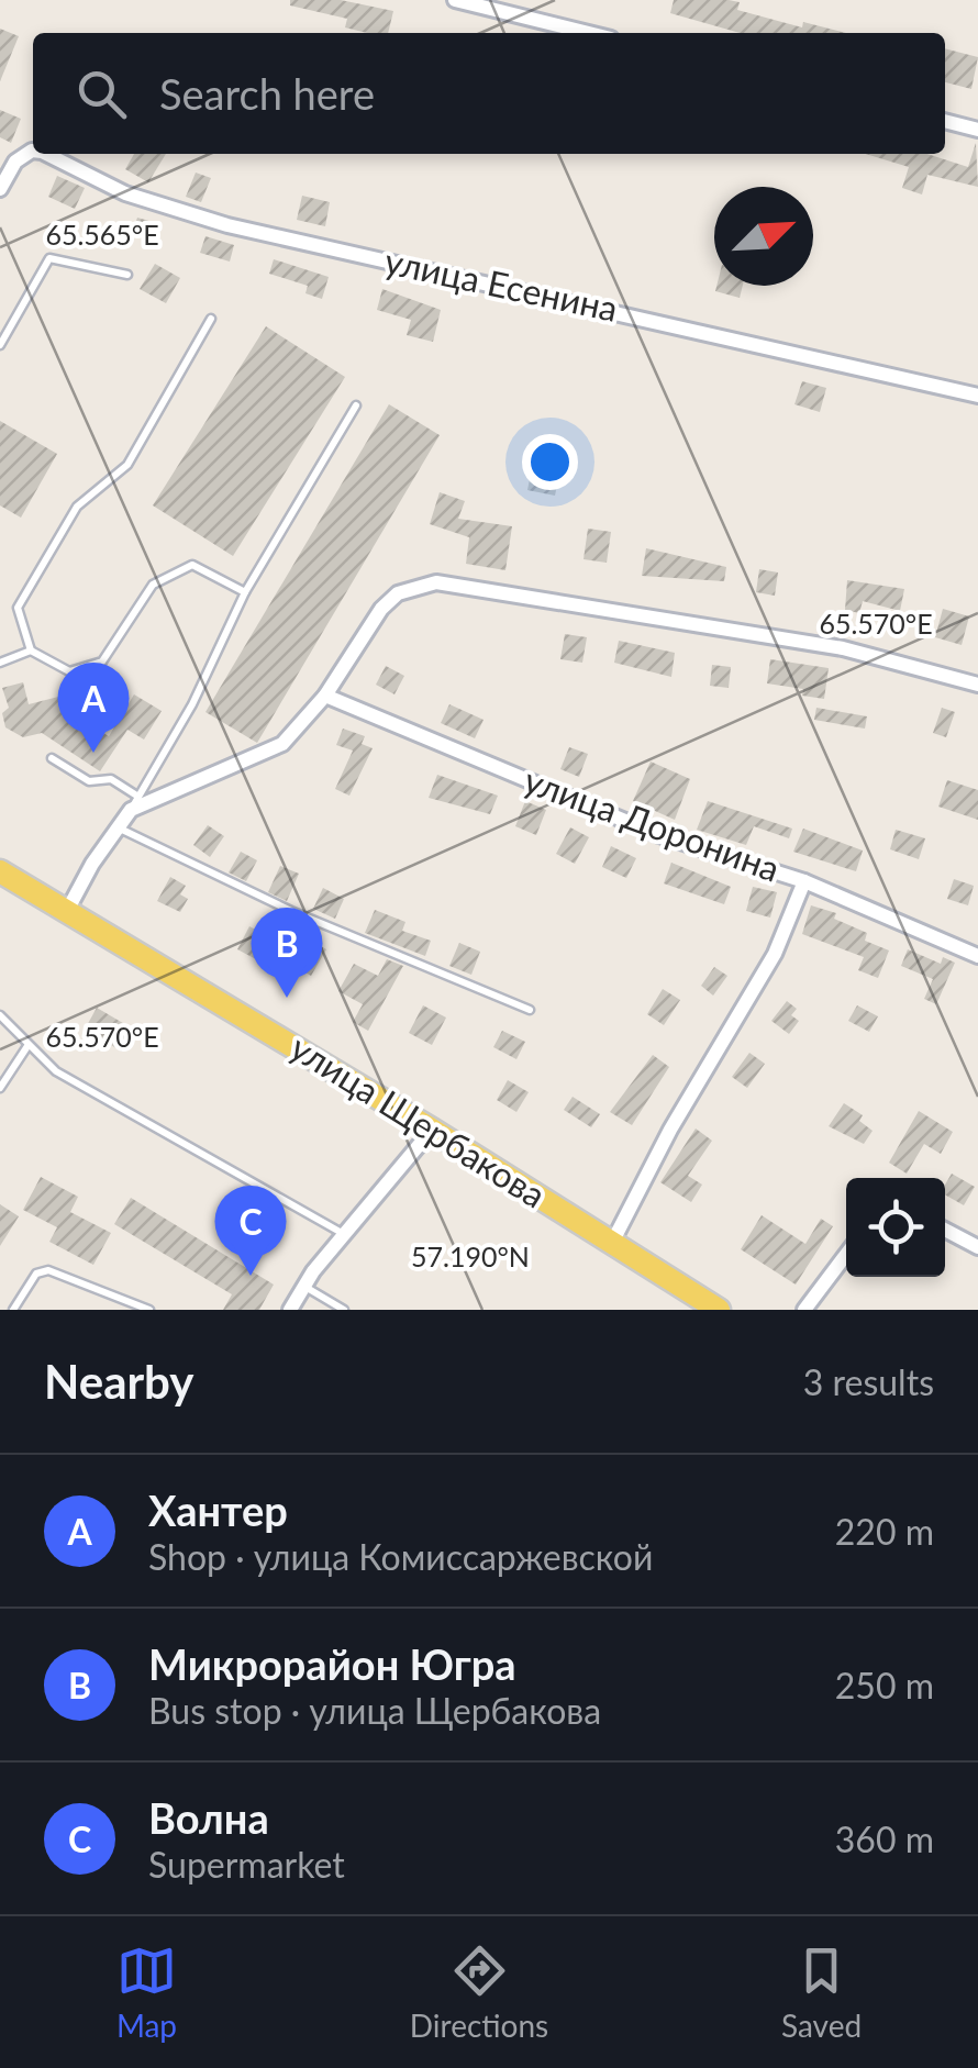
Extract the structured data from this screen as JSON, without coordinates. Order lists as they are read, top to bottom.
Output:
{
  "streets": {
    "main road": ["улица Щербакова"],
    "street": ["улица Есенина", "улица Доронина"]
  },
  "north": "top right",
  "page": {
    "search": "Search here",
    "pins": ["A", "B", "C"],
    "heading": ["Nearby", "3 results"],
    "list": [
      {
        "mark": "A",
        "name": "Хантер",
        "note": "Shop · улица Комиссаржевской",
        "value": "220 m"
      },
      {
        "mark": "B",
        "name": "Микрорайон Югра",
        "note": "Bus stop · улица Щербакова",
        "value": "250 m"
      },
      {
        "mark": "C",
        "name": "Волна",
        "note": "Supermarket",
        "value": "360 m"
      }
    ],
    "nav": ["Map", "Directions", "Saved"]
  },
  "coordinates": ["65.565°E", "65.570°E", "57.190°N"]
}
